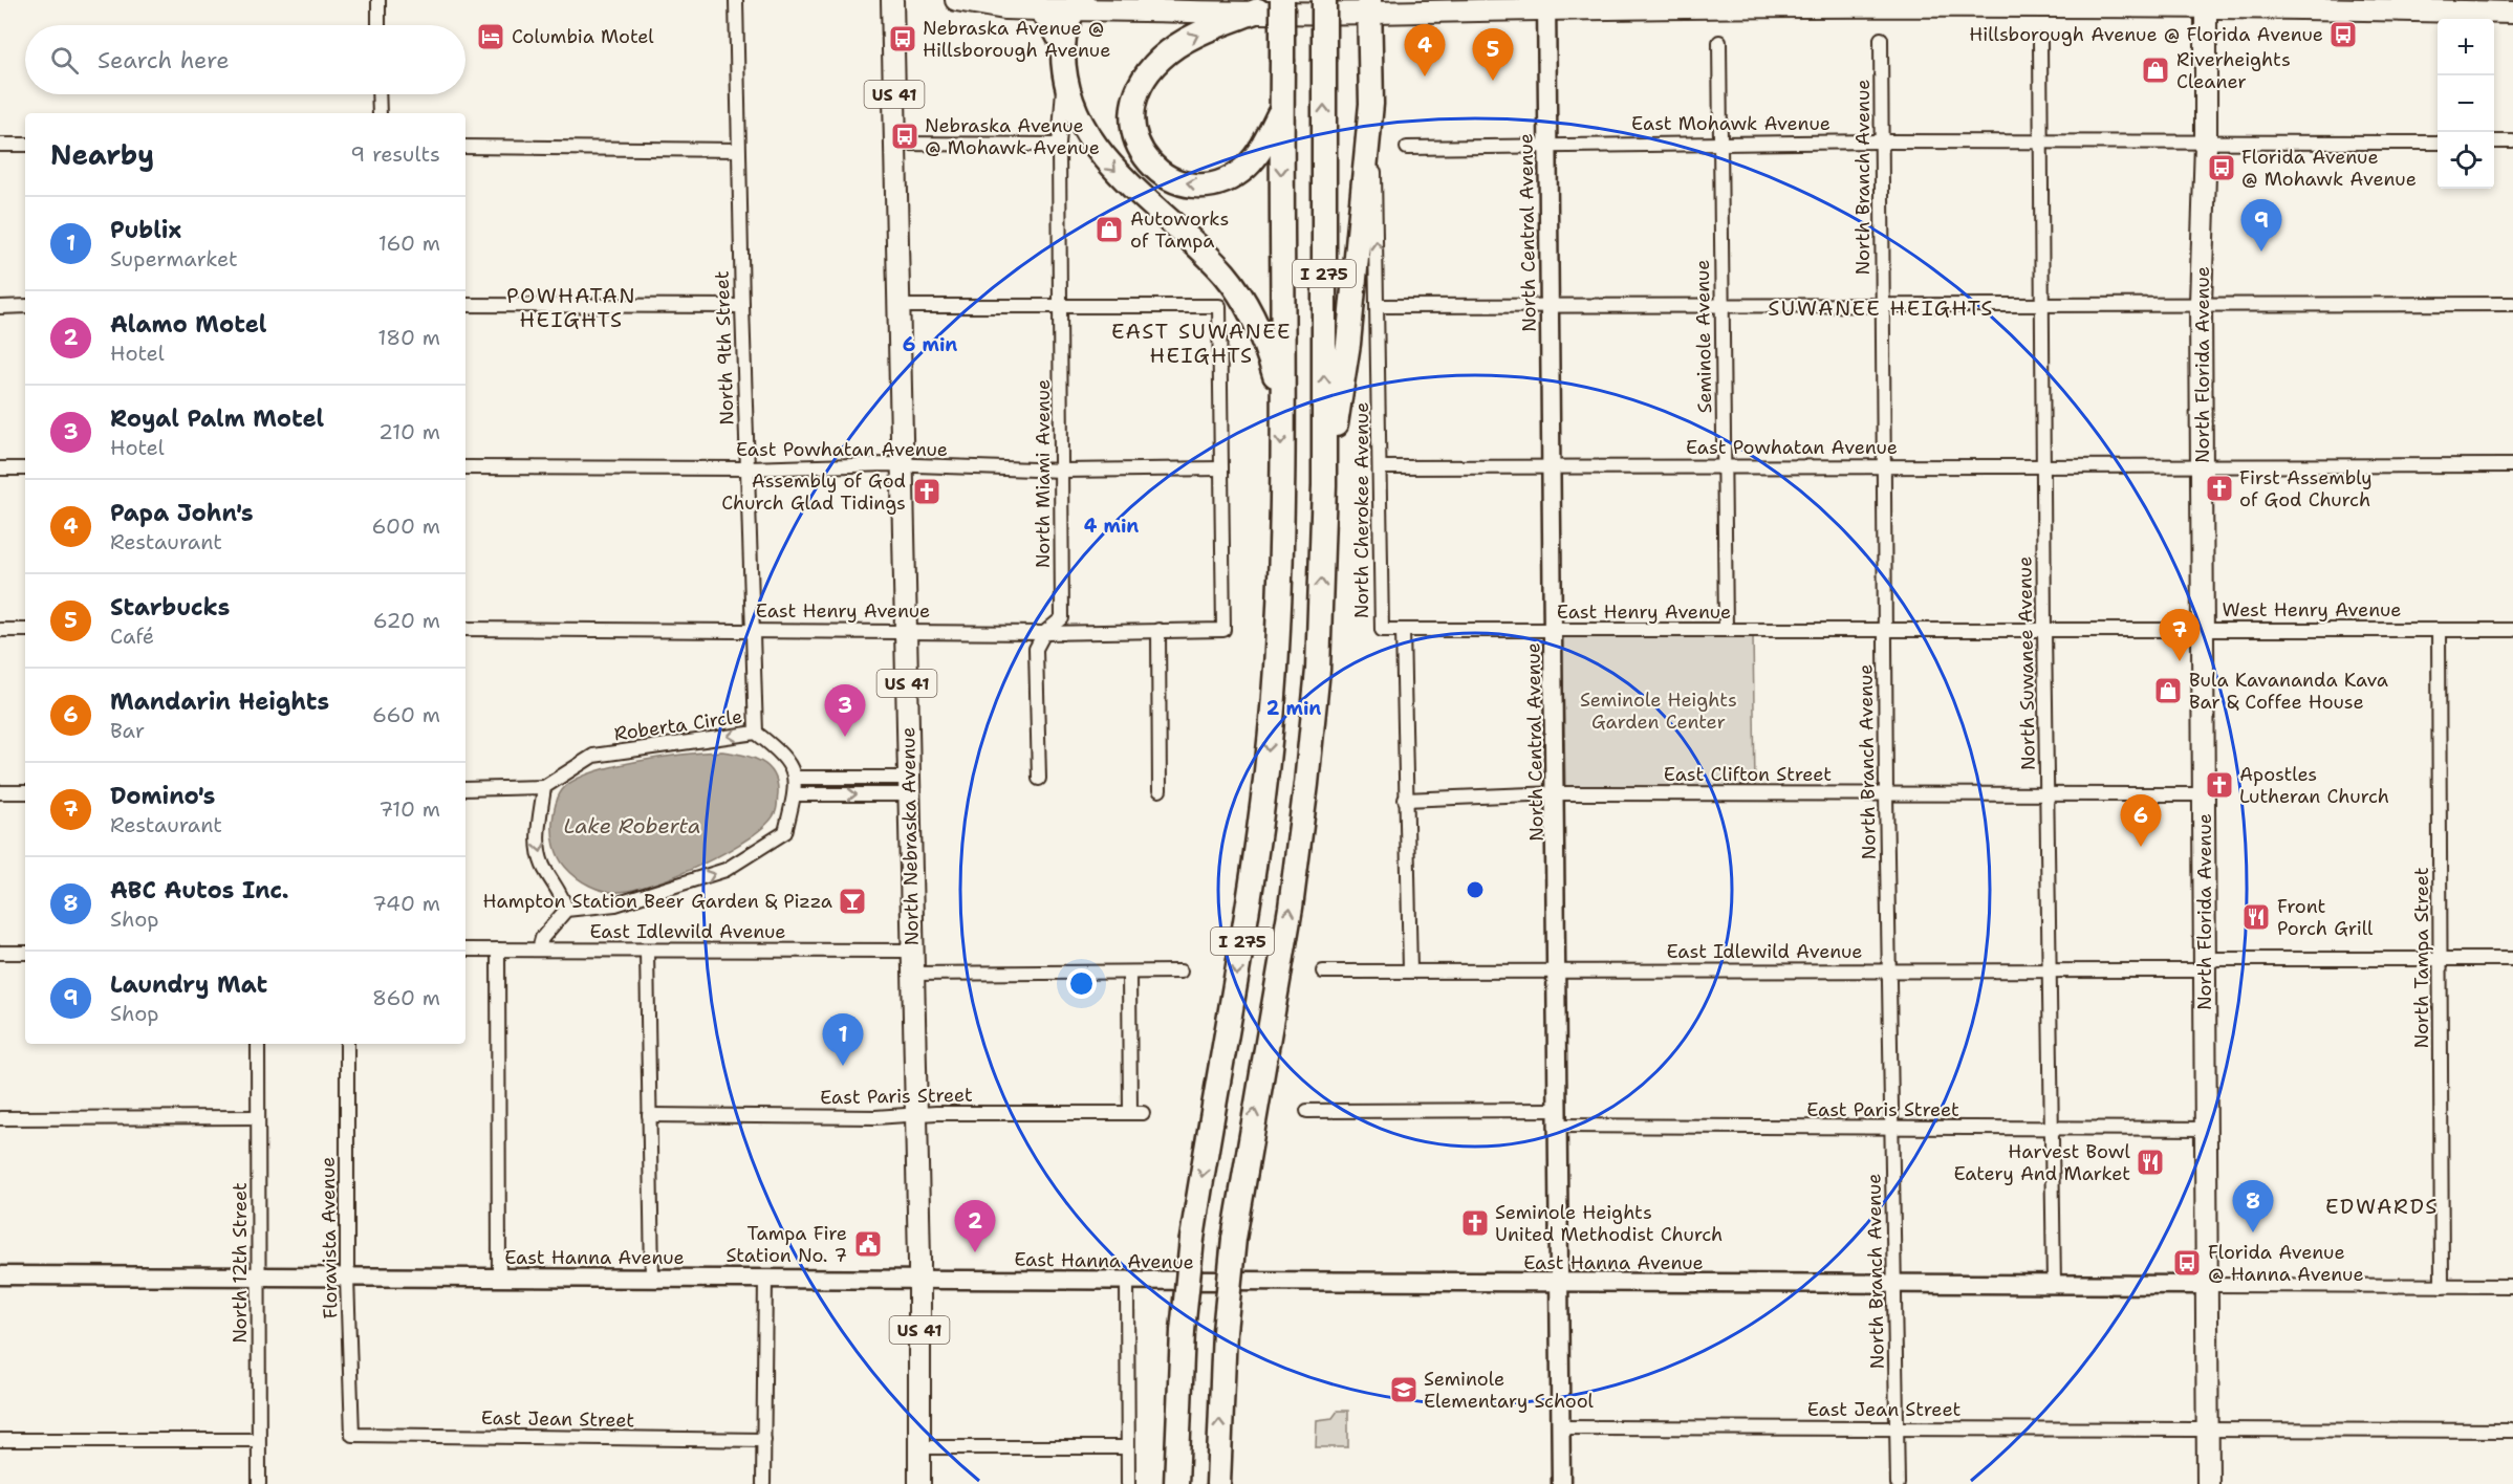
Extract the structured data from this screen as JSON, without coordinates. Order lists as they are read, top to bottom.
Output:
{
  "streets": {
    "highway": ["I 275"],
    "main road": ["US 41", "North Florida Avenue", "North Nebraska Avenue"],
    "street": [
      "East Mohawk Avenue",
      "North Branch Avenue",
      "North Central Avenue",
      "Seminole Avenue",
      "North 9th Street",
      "East Powhatan Avenue",
      "North Miami Avenue",
      "North Cherokee Avenue",
      "West Henry Avenue",
      "East Henry Avenue",
      "North Suwanee Avenue",
      "Roberta Circle",
      "East Clifton Street",
      "East Idlewild Avenue",
      "North Tampa Street",
      "East Paris Street",
      "Floravista Avenue",
      "East Hanna Avenue",
      "North 12th Street",
      "East Jean Street"
    ]
  },
  "crossings": [
    ["East Mohawk Avenue", "North Branch Avenue"],
    ["East Mohawk Avenue", "North Central Avenue"],
    ["East Mohawk Avenue", "Seminole Avenue"],
    ["East Mohawk Avenue", "North Florida Avenue"],
    ["East Mohawk Avenue", "North Suwanee Avenue"],
    ["North Branch Avenue", "East Powhatan Avenue"],
    ["North Branch Avenue", "West Henry Avenue"],
    ["North Branch Avenue", "East Henry Avenue"],
    ["North Branch Avenue", "East Clifton Street"],
    ["North Branch Avenue", "East Idlewild Avenue"],
    ["North Branch Avenue", "East Paris Street"],
    ["North Branch Avenue", "East Hanna Avenue"],
    ["North Branch Avenue", "East Jean Street"],
    ["North Central Avenue", "East Powhatan Avenue"],
    ["North Central Avenue", "East Henry Avenue"],
    ["North Central Avenue", "East Clifton Street"],
    ["North Central Avenue", "East Idlewild Avenue"],
    ["North Central Avenue", "East Paris Street"],
    ["North Central Avenue", "East Hanna Avenue"],
    ["North Central Avenue", "East Jean Street"],
    ["Seminole Avenue", "East Powhatan Avenue"],
    ["Seminole Avenue", "East Henry Avenue"],
    ["North 9th Street", "East Powhatan Avenue"],
    ["North 9th Street", "East Henry Avenue"],
    ["North 9th Street", "Roberta Circle"],
    ["North Florida Avenue", "East Powhatan Avenue"],
    ["North Florida Avenue", "West Henry Avenue"],
    ["North Florida Avenue", "East Clifton Street"],
    ["North Florida Avenue", "East Idlewild Avenue"],
    ["North Florida Avenue", "East Paris Street"],
    ["North Florida Avenue", "East Hanna Avenue"],
    ["North Florida Avenue", "East Jean Street"],
    ["East Powhatan Avenue", "North Miami Avenue"],
    ["East Powhatan Avenue", "North Cherokee Avenue"],
    ["East Powhatan Avenue", "East Henry Avenue"],
    ["East Powhatan Avenue", "North Suwanee Avenue"],
    ["East Powhatan Avenue", "North Nebraska Avenue"],
    ["North Miami Avenue", "East Henry Avenue"],
    ["North Cherokee Avenue", "East Henry Avenue"],
    ["West Henry Avenue", "East Henry Avenue"],
    ["West Henry Avenue", "North Suwanee Avenue"],
    ["West Henry Avenue", "North Tampa Street"],
    ["East Henry Avenue", "North Nebraska Avenue"],
    ["North Suwanee Avenue", "East Clifton Street"],
    ["North Suwanee Avenue", "East Idlewild Avenue"],
    ["North Suwanee Avenue", "East Paris Street"],
    ["North Suwanee Avenue", "East Hanna Avenue"],
    ["North Nebraska Avenue", "East Idlewild Avenue"],
    ["North Nebraska Avenue", "East Paris Street"],
    ["North Nebraska Avenue", "East Hanna Avenue"],
    ["East Idlewild Avenue", "North Tampa Street"],
    ["Floravista Avenue", "East Hanna Avenue"],
    ["Floravista Avenue", "East Jean Street"],
    ["East Hanna Avenue", "North 12th Street"]
  ],
  "one_way": ["North Cherokee Avenue", "Roberta Circle"],
  "districts": [
    "POWHATAN HEIGHTS",
    "SUWANEE HEIGHTS",
    "EAST SUWANEE HEIGHTS",
    "EDWARDS"
  ],
  "water": ["Lake Roberta"],
  "parks": ["Seminole Heights Garden Center"],
  "places": {
    "bus stop": [
      "Hillsborough Avenue @ Florida Avenue",
      "Nebraska Avenue @ Hillsborough Avenue",
      "Nebraska Avenue @ Mohawk Avenue",
      "Florida Avenue @ Mohawk Avenue",
      "Florida Avenue @ Hanna Avenue"
    ],
    "hotel": ["Columbia Motel"],
    "shop": ["Riverheights Cleaner", "Autoworks of Tampa", "Bula Kavananda Kava Bar & Coffee House"],
    "church": [
      "First Assembly of God Church",
      "Assembly of God Church Glad Tidings",
      "Apostles Lutheran Church",
      "Seminole Heights United Methodist Church"
    ],
    "bar": ["Hampton Station Beer Garden & Pizza"],
    "restaurant": ["Front Porch Grill", "Harvest Bowl Eatery And Market"],
    "public building": ["Tampa Fire Station No. 7"],
    "school or university": ["Seminole Elementary School"]
  },
  "page": {
    "map_buttons": ["+", "−"],
    "pins": [
      "4",
      "5",
      "9",
      "7",
      "3",
      "6",
      "1",
      "8",
      "2"
    ],
    "search": "Search here",
    "heading": ["Nearby", "9 results"],
    "list": [
      {
        "mark": "1",
        "name": "Publix",
        "note": "Supermarket",
        "value": "160 m"
      },
      {
        "mark": "2",
        "name": "Alamo Motel",
        "note": "Hotel",
        "value": "180 m"
      },
      {
        "mark": "3",
        "name": "Royal Palm Motel",
        "note": "Hotel",
        "value": "210 m"
      },
      {
        "mark": "4",
        "name": "Papa John's",
        "note": "Restaurant",
        "value": "600 m"
      },
      {
        "mark": "5",
        "name": "Starbucks",
        "note": "Café",
        "value": "620 m"
      },
      {
        "mark": "6",
        "name": "Mandarin Heights",
        "note": "Bar",
        "value": "660 m"
      },
      {
        "mark": "7",
        "name": "Domino's",
        "note": "Restaurant",
        "value": "710 m"
      },
      {
        "mark": "8",
        "name": "ABC Autos Inc.",
        "note": "Shop",
        "value": "740 m"
      },
      {
        "mark": "9",
        "name": "Laundry Mat",
        "note": "Shop",
        "value": "860 m"
      }
    ]
  },
  "rings": ["6 min", "4 min", "2 min"]
}
